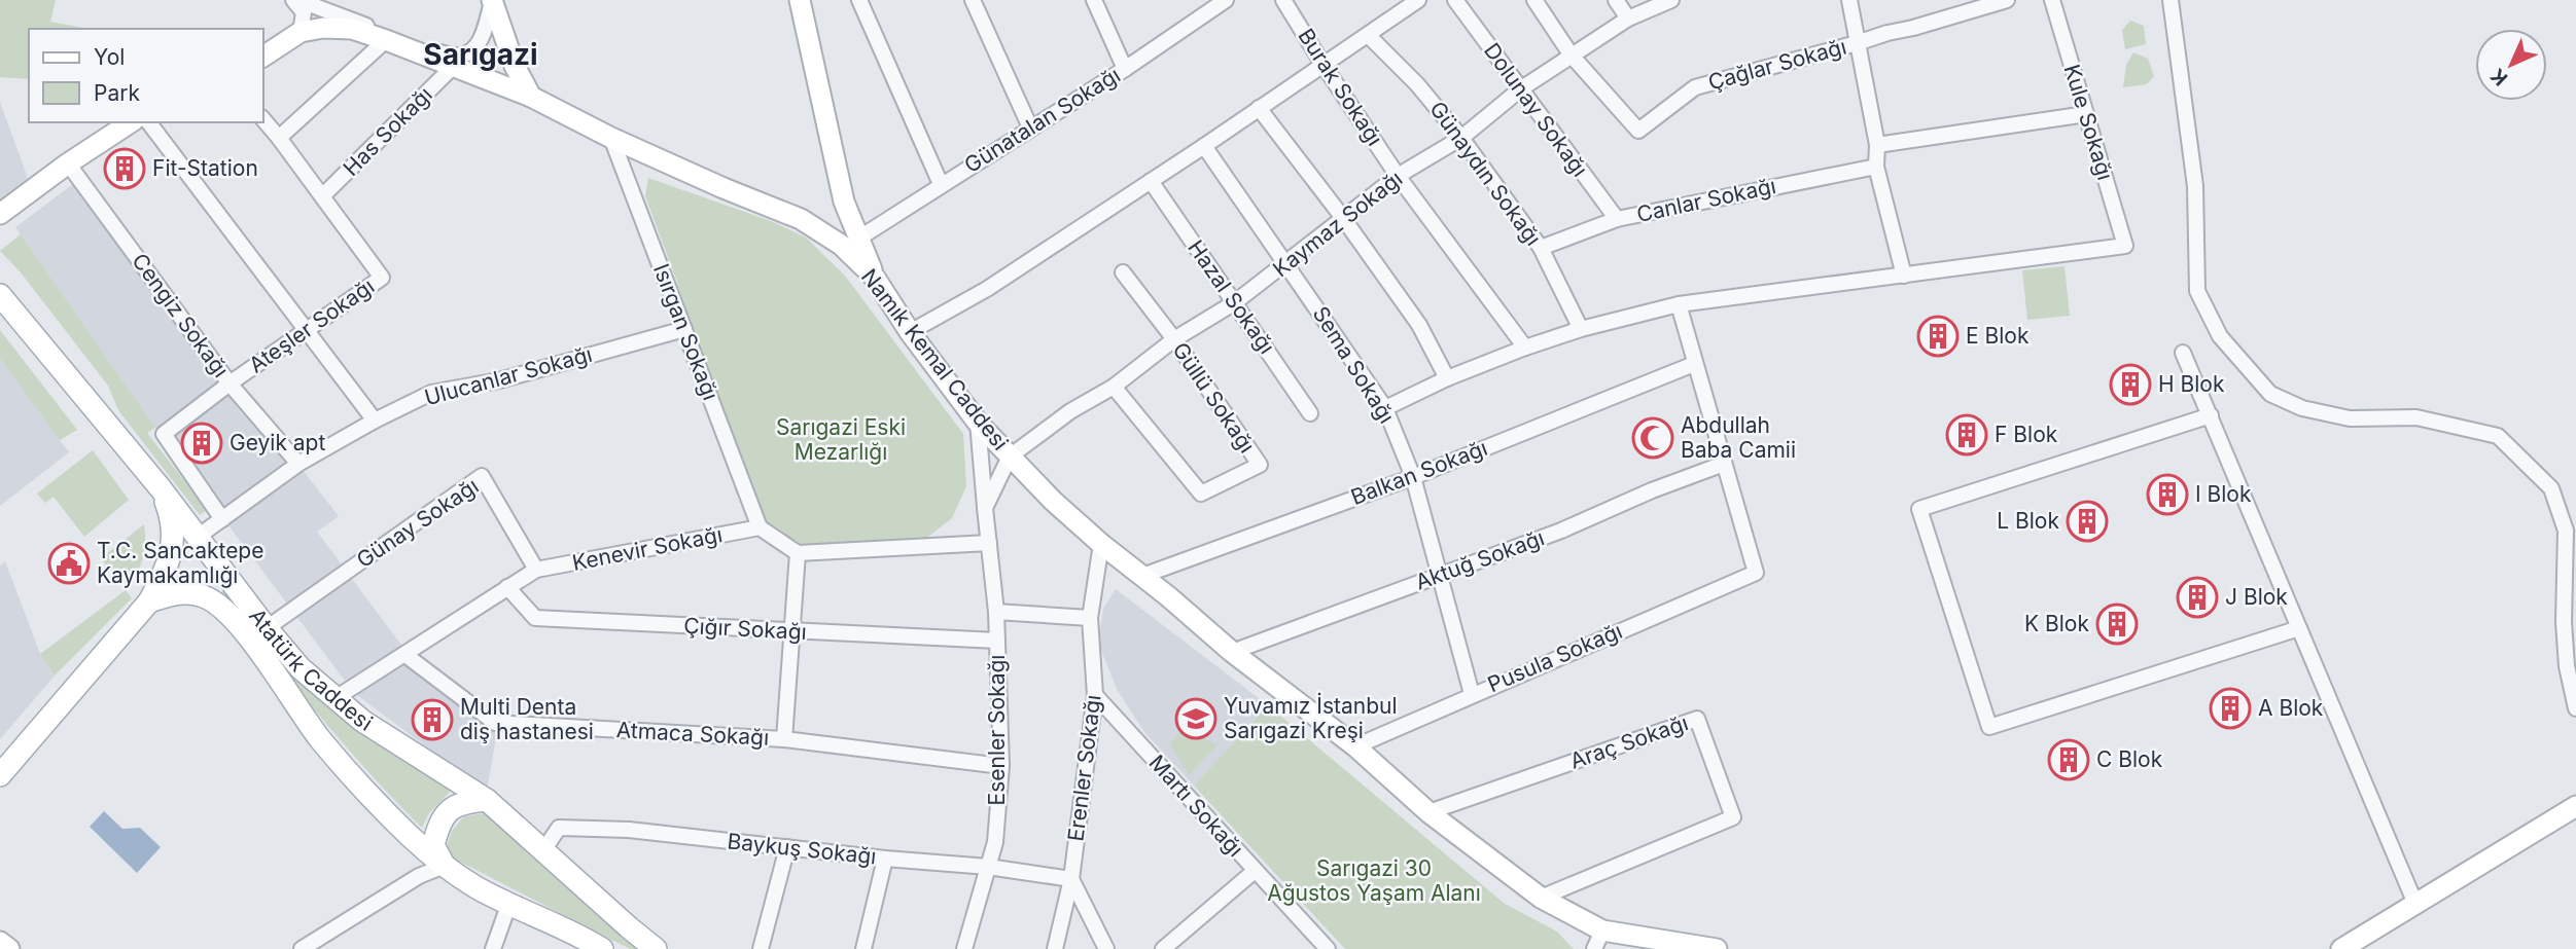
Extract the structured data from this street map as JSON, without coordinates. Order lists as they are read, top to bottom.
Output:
{
  "streets": {
    "main road": ["Namık Kemal Caddesi", "Atatürk Caddesi"],
    "street": [
      "Çağlar Sokağı",
      "Burak Sokağı",
      "Dolunay Sokağı",
      "Günatalan Sokağı",
      "Kule Sokağı",
      "Has Sokağı",
      "Günaydın Sokağı",
      "Canlar Sokağı",
      "Kaymaz Sokağı",
      "Hazal Sokağı",
      "Cengiz Sokağı",
      "Ateşler Sokağı",
      "Isırgan Sokağı",
      "Sema Sokağı",
      "Ulucanlar Sokağı",
      "Güllü Sokağı",
      "Balkan Sokağı",
      "Günay Sokağı",
      "Kenevir Sokağı",
      "Aktuğ Sokağı",
      "Çığır Sokağı",
      "Pusula Sokağı",
      "Esenler Sokağı",
      "Atmaca Sokağı",
      "Araç Sokağı",
      "Erenler Sokağı",
      "Martı Sokağı",
      "Baykuş Sokağı"
    ]
  },
  "crossings": [
    ["Çağlar Sokağı", "Kaymaz Sokağı"],
    ["Burak Sokağı", "Kaymaz Sokağı"],
    ["Dolunay Sokağı", "Canlar Sokağı"],
    ["Dolunay Sokağı", "Kaymaz Sokağı"],
    ["Has Sokağı", "Ateşler Sokağı"],
    ["Has Sokağı", "Namık Kemal Caddesi"],
    ["Günaydın Sokağı", "Canlar Sokağı"],
    ["Günaydın Sokağı", "Kaymaz Sokağı"],
    ["Kaymaz Sokağı", "Hazal Sokağı"],
    ["Kaymaz Sokağı", "Namık Kemal Caddesi"],
    ["Kaymaz Sokağı", "Sema Sokağı"],
    ["Kaymaz Sokağı", "Güllü Sokağı"],
    ["Cengiz Sokağı", "Ateşler Sokağı"],
    ["Cengiz Sokağı", "Ulucanlar Sokağı"],
    ["Ateşler Sokağı", "Ulucanlar Sokağı"],
    ["Isırgan Sokağı", "Namık Kemal Caddesi"],
    ["Isırgan Sokağı", "Ulucanlar Sokağı"],
    ["Isırgan Sokağı", "Kenevir Sokağı"],
    ["Namık Kemal Caddesi", "Balkan Sokağı"],
    ["Namık Kemal Caddesi", "Aktuğ Sokağı"],
    ["Namık Kemal Caddesi", "Pusula Sokağı"],
    ["Namık Kemal Caddesi", "Esenler Sokağı"],
    ["Namık Kemal Caddesi", "Araç Sokağı"],
    ["Namık Kemal Caddesi", "Erenler Sokağı"],
    ["Sema Sokağı", "Balkan Sokağı"],
    ["Sema Sokağı", "Aktuğ Sokağı"],
    ["Sema Sokağı", "Pusula Sokağı"],
    ["Ulucanlar Sokağı", "Atatürk Caddesi"],
    ["Günay Sokağı", "Kenevir Sokağı"],
    ["Günay Sokağı", "Atatürk Caddesi"],
    ["Kenevir Sokağı", "Çığır Sokağı"],
    ["Kenevir Sokağı", "Atatürk Caddesi"],
    ["Kenevir Sokağı", "Atmaca Sokağı"],
    ["Aktuğ Sokağı", "Pusula Sokağı"],
    ["Çığır Sokağı", "Esenler Sokağı"],
    ["Atatürk Caddesi", "Baykuş Sokağı"],
    ["Esenler Sokağı", "Atmaca Sokağı"],
    ["Esenler Sokağı", "Baykuş Sokağı"],
    ["Erenler Sokağı", "Martı Sokağı"],
    ["Erenler Sokağı", "Baykuş Sokağı"]
  ],
  "districts": ["Sarıgazi"],
  "parks": ["Sarıgazi Eski Mezarlığı", "Sarıgazi 30 Ağustos Yaşam Alanı"],
  "places": {
    "building": [
      "Fit-Station",
      "E Blok",
      "H Blok",
      "F Blok",
      "Geyik apt",
      "I Blok",
      "L Blok",
      "J Blok",
      "K Blok",
      "A Blok",
      "Multi Denta diş hastanesi",
      "C Blok"
    ],
    "mosque": ["Abdullah Baba Camii"],
    "public building": ["T.C. Sancaktepe Kaymakamlığı"],
    "school or university": ["Yuvamız İstanbul Sarıgazi Kreşi"]
  },
  "legend": ["Yol", "Park"],
  "north": "bottom left"
}
